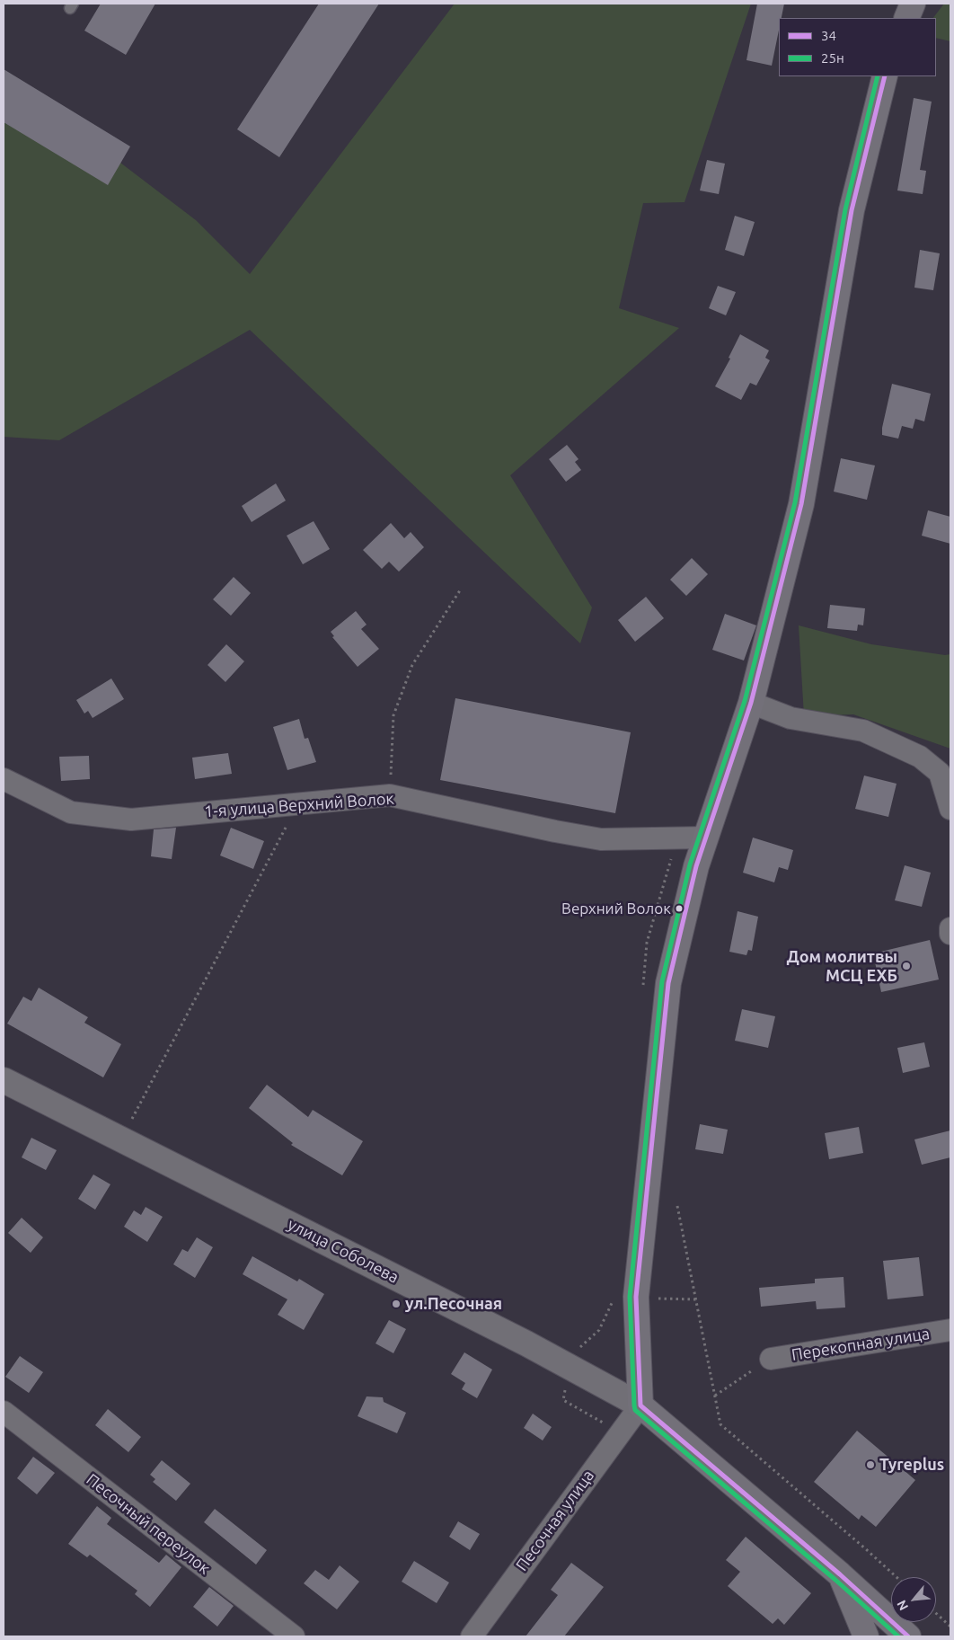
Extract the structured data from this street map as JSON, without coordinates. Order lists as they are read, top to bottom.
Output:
{
  "streets": {
    "main road": ["улица Соболева"],
    "street": [
      "1-я улица Верхний Волок",
      "Перекопная улица",
      "Песочная улица",
      "Песочный переулок"
    ]
  },
  "crossings": [
    ["улица Соболева", "Песочная улица"]
  ],
  "places": [
    "Верхний Волок",
    "Дом молитвы МСЦ ЕХБ",
    "ул.Песочная",
    "Tyreplus"
  ],
  "lines": ["transit line 34", "transit line 25н"],
  "legend": ["34", "25н"],
  "north": "bottom left"
}
